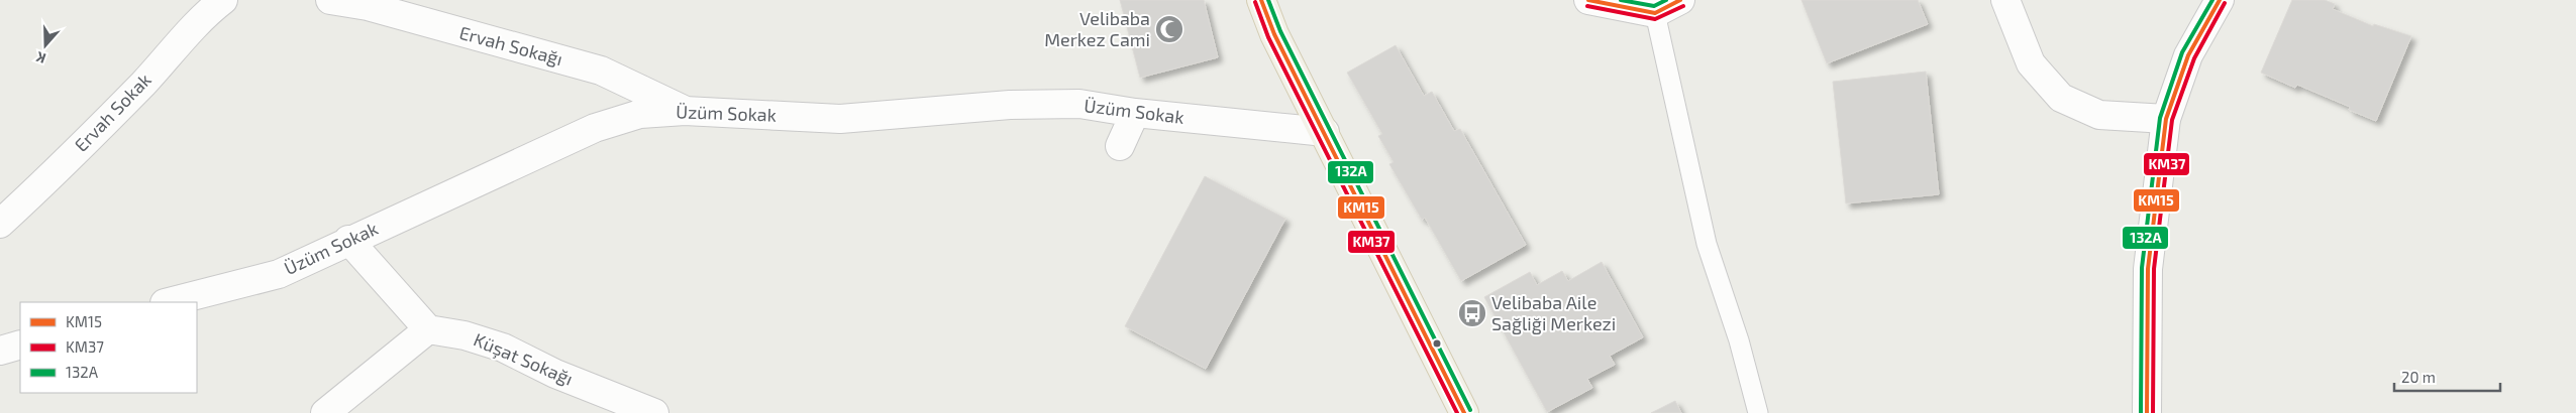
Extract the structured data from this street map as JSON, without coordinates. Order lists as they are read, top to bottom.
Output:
{
  "streets": {
    "street": [
      "Ervah Sokağı",
      "Üzüm Sokak",
      "Ervah Sokak",
      "Küşat Sokağı"
    ]
  },
  "crossings": [
    ["Ervah Sokağı", "Üzüm Sokak"]
  ],
  "places": {
    "mosque": ["Velibaba Merkez Cami"],
    "bus stop": ["Veli̇baba Ai̇le Sağliği Merkezi̇"]
  },
  "lines": ["transit line KM15", "transit line 132A", "transit line KM37"],
  "legend": ["KM15", "KM37", "132A"],
  "scale_bar": "20 m",
  "north": "bottom"
}
